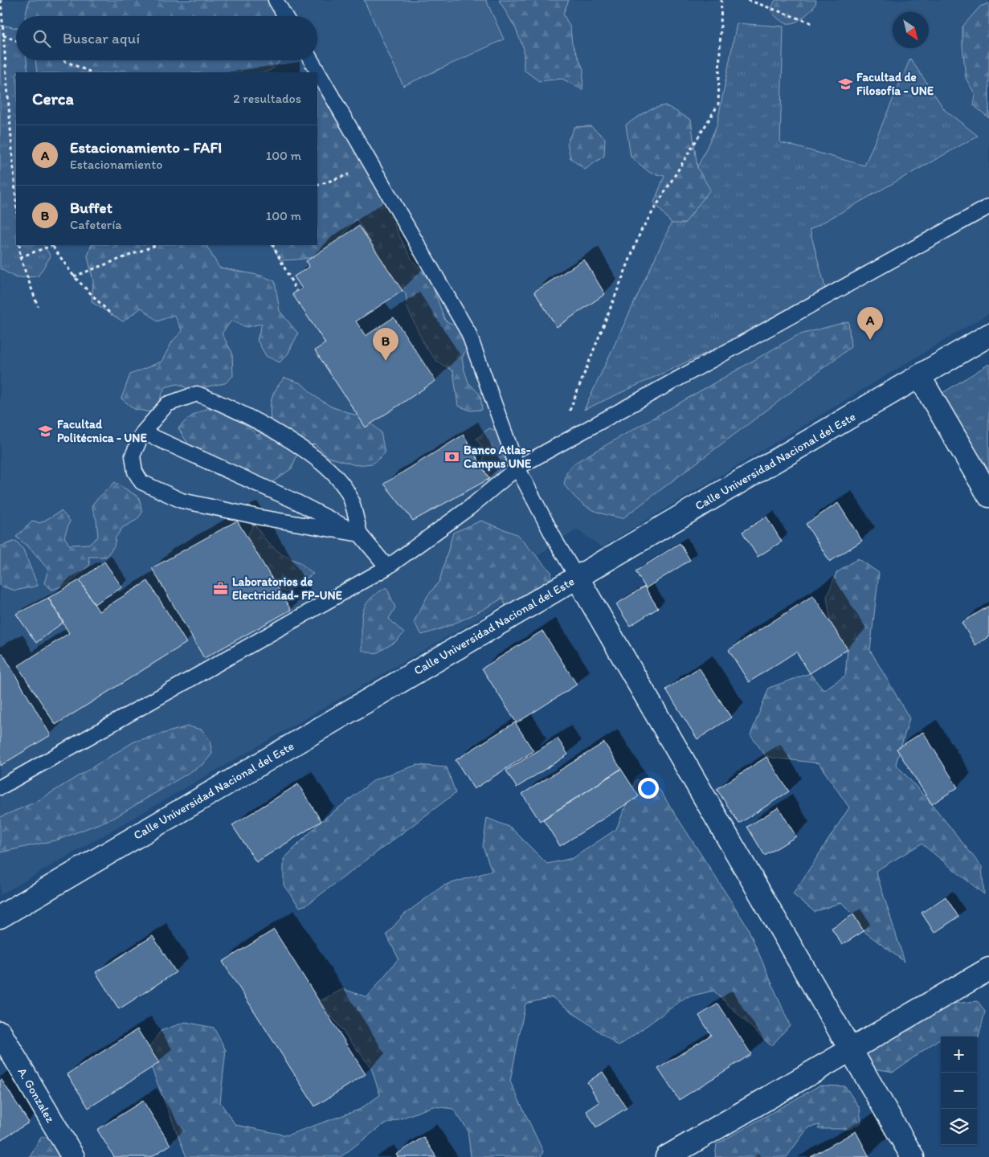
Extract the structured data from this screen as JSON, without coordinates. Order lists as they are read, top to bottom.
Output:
{
  "streets": {
    "street": ["Calle Universidad Nacional del Este", "A. Gonzalez"]
  },
  "places": {
    "school or university": ["Facultad de Filosofía - UNE", "Facultad Politécnica - UNE"],
    "bank": ["Banco Atlas- Campus UNE"],
    "office": ["Laboratorios de Electricidad- FP-UNE"]
  },
  "north": "bottom right",
  "page": {
    "search": "Buscar aquí",
    "heading": ["Cerca", "2 resultados"],
    "list": [
      {
        "mark": "A",
        "name": "Estacionamiento - FAFI",
        "note": "Estacionamiento",
        "value": "100 m"
      },
      {
        "mark": "B",
        "name": "Buffet",
        "note": "Cafetería",
        "value": "100 m"
      }
    ],
    "pins": ["A", "B"],
    "map_buttons": ["+", "−"]
  }
}
